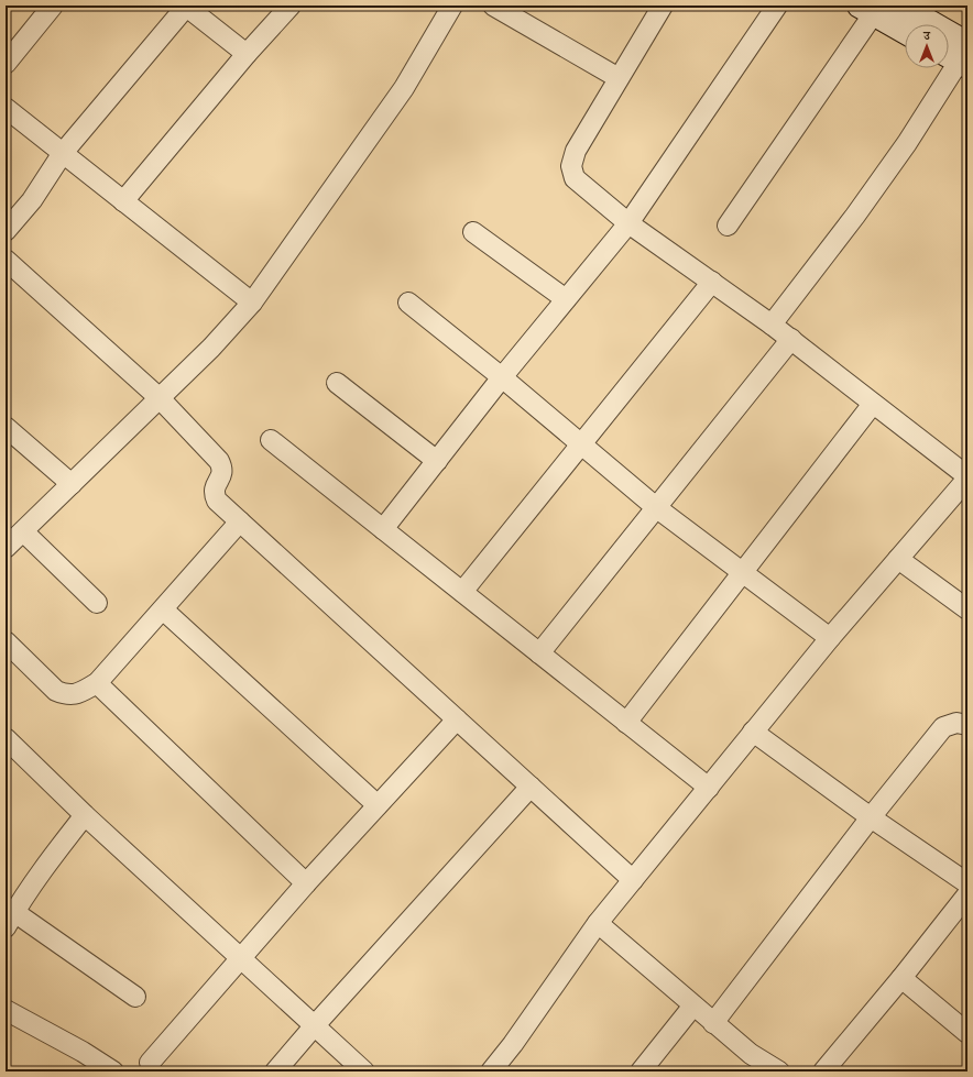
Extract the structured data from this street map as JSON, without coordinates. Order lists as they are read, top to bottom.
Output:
{
  "north": "top"
}
